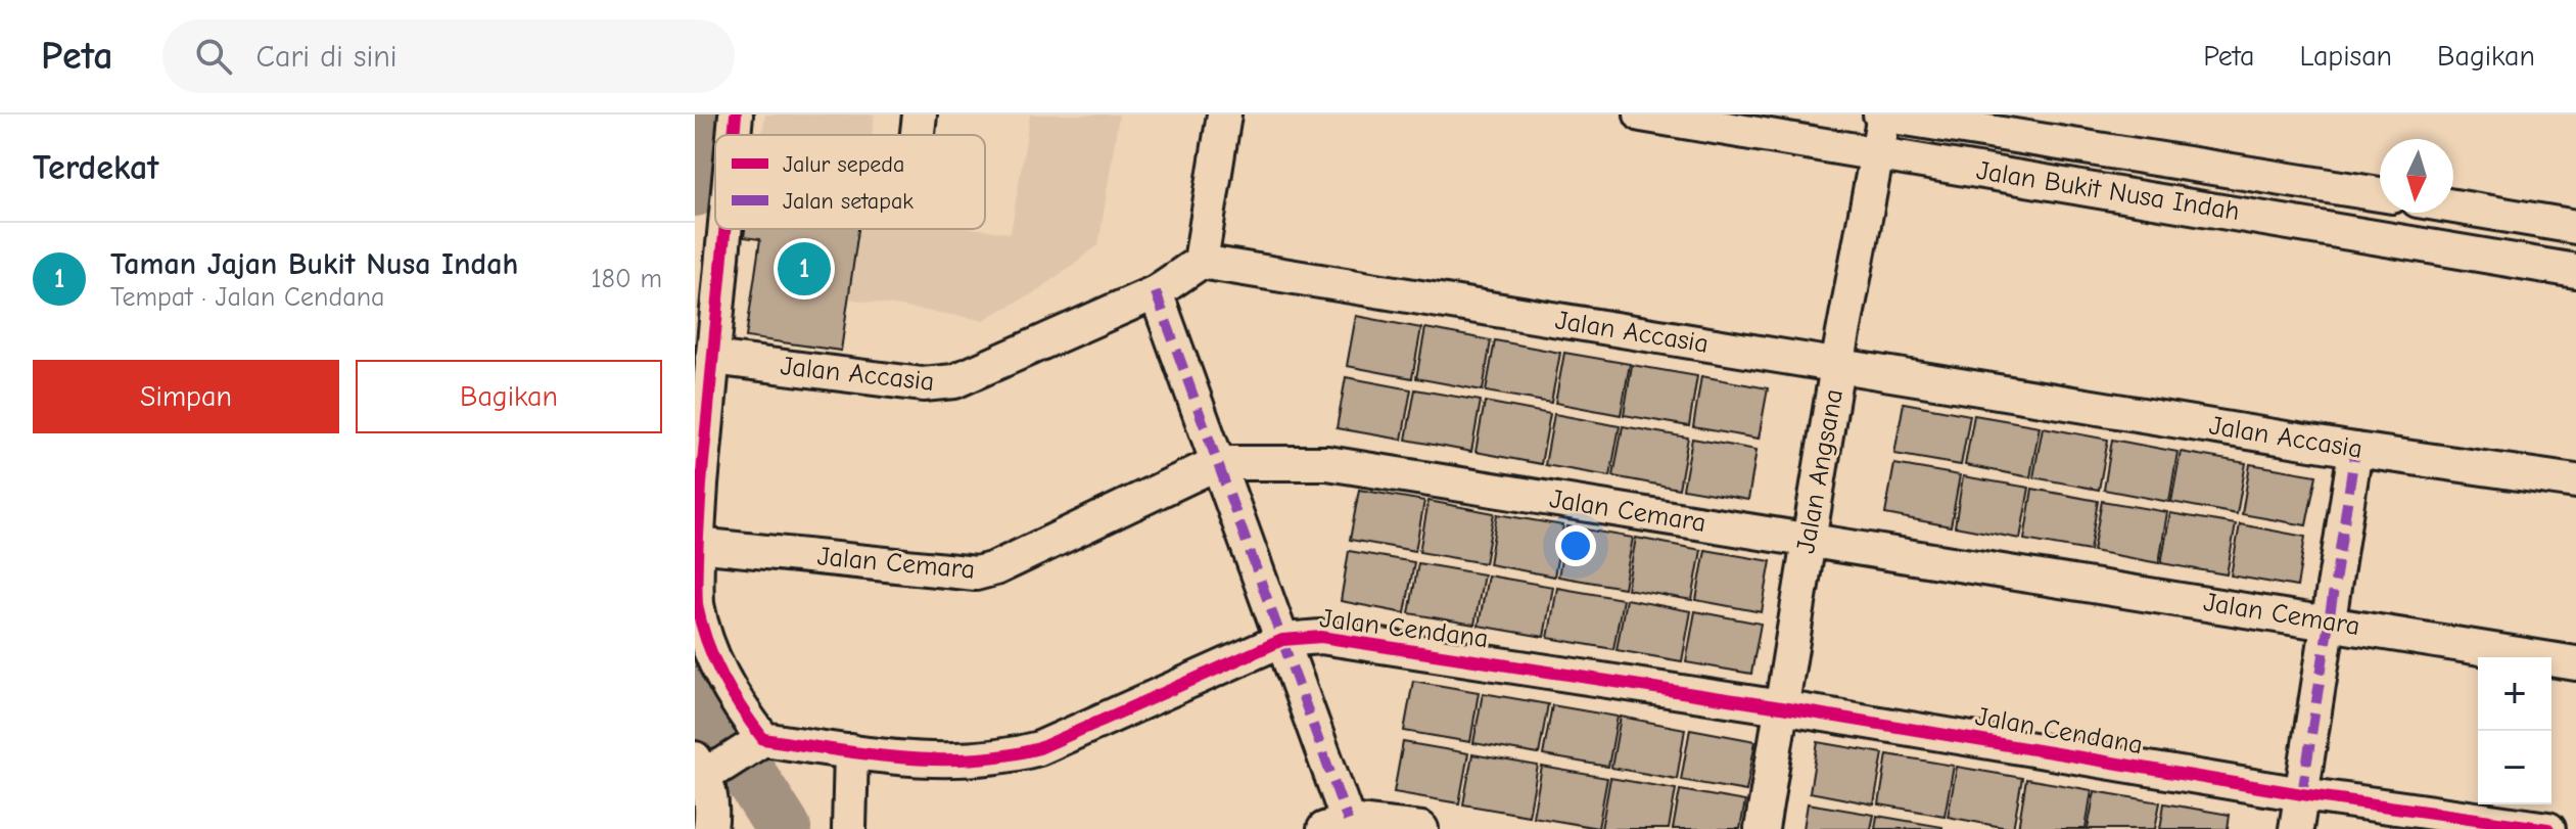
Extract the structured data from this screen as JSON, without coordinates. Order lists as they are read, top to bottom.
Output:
{
  "streets": {
    "street": [
      "Jalan Bukit Nusa Indah",
      "Jalan Accasia",
      "Jalan Angsana",
      "Jalan Cemara",
      "Jalan Cendana"
    ]
  },
  "crossings": [
    ["Jalan Bukit Nusa Indah", "Jalan Angsana"],
    ["Jalan Accasia", "Jalan Angsana"],
    ["Jalan Angsana", "Jalan Cemara"],
    ["Jalan Angsana", "Jalan Cendana"]
  ],
  "legend": ["Jalur sepeda", "Jalan setapak"],
  "north": "bottom",
  "page": {
    "header": "Peta",
    "search": "Cari di sini",
    "nav": ["Peta", "Lapisan", "Bagikan"],
    "heading": "Terdekat",
    "list": [
      {
        "mark": "1",
        "name": "Taman Jajan Bukit Nusa Indah",
        "note": "Tempat · Jalan Cendana",
        "value": "180 m"
      }
    ],
    "pins": "1",
    "buttons": ["Simpan", "Bagikan"],
    "map_buttons": ["+", "−"]
  }
}
